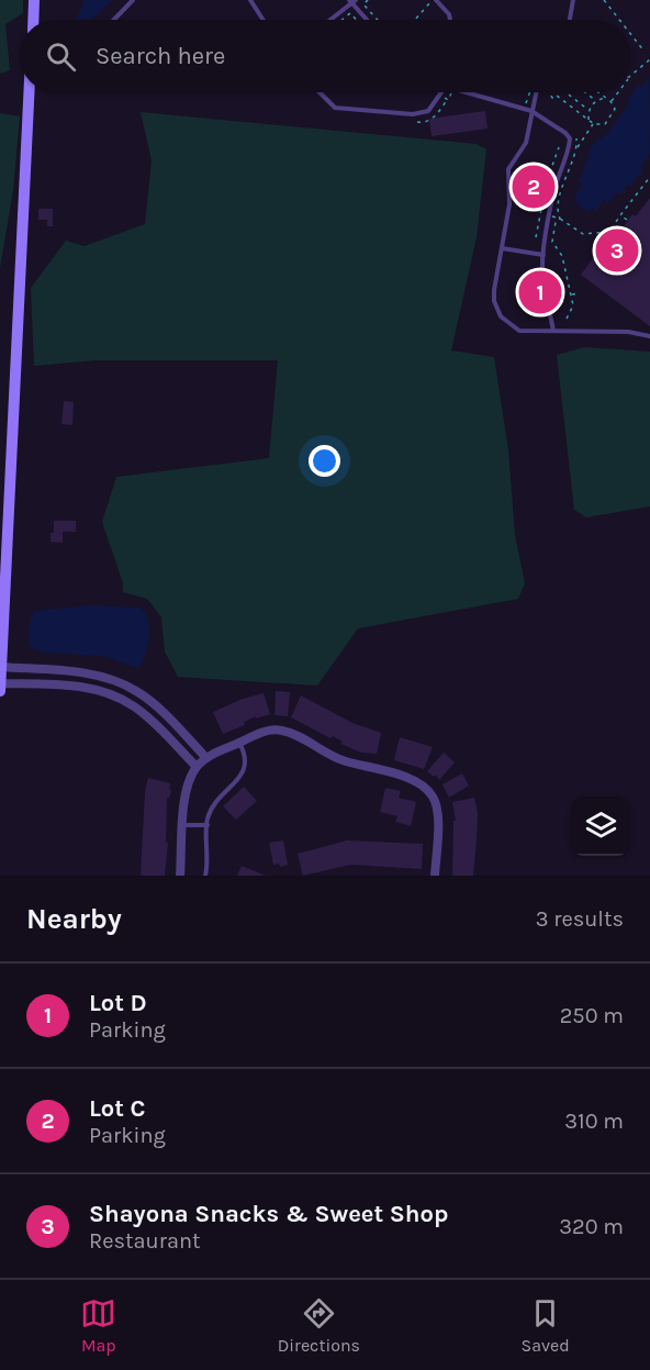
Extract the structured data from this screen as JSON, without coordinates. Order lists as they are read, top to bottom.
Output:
{
  "page": {
    "search": "Search here",
    "pins": ["2", "3", "1"],
    "heading": ["Nearby", "3 results"],
    "list": [
      {
        "mark": "1",
        "name": "Lot D",
        "note": "Parking",
        "value": "250 m"
      },
      {
        "mark": "2",
        "name": "Lot C",
        "note": "Parking",
        "value": "310 m"
      },
      {
        "mark": "3",
        "name": "Shayona Snacks & Sweet Shop",
        "note": "Restaurant",
        "value": "320 m"
      }
    ],
    "nav": ["Map", "Directions", "Saved"]
  }
}
